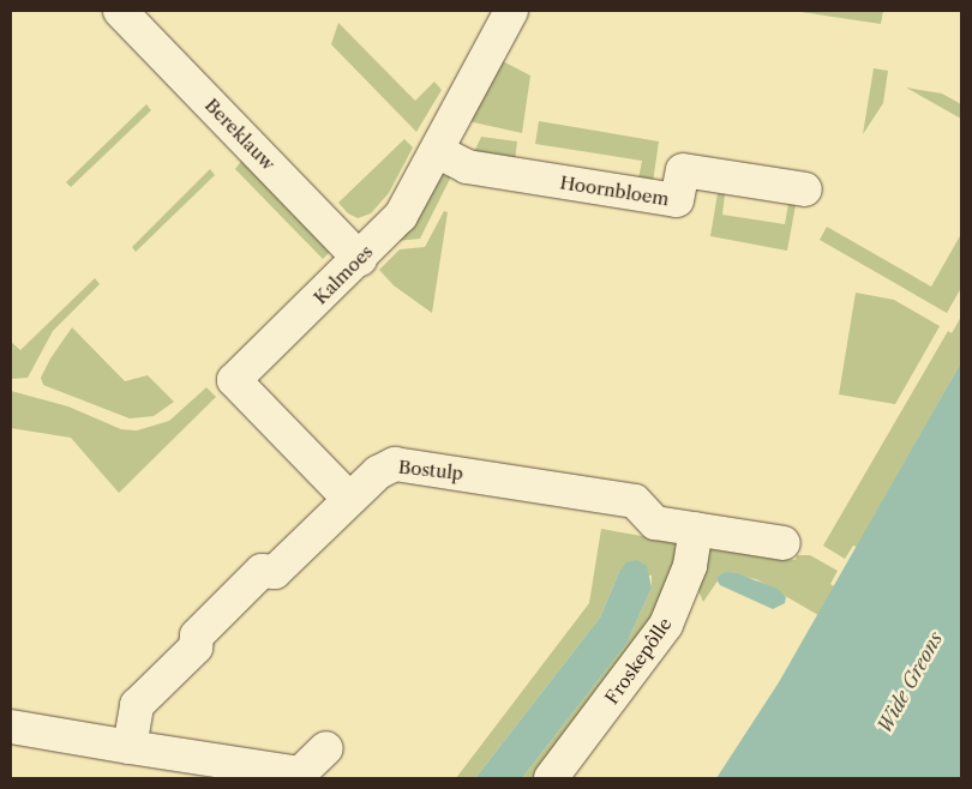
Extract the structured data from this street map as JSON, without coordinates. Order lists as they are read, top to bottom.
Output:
{
  "streets": {
    "street": [
      "Bereklauw",
      "Hoornbloem",
      "Kalmoes",
      "Bostulp",
      "Froskepôlle"
    ]
  },
  "crossings": [
    ["Bereklauw", "Kalmoes"],
    ["Hoornbloem", "Kalmoes"],
    ["Kalmoes", "Bostulp"],
    ["Bostulp", "Froskepôlle"]
  ],
  "water": ["Wide Greons"]
}
